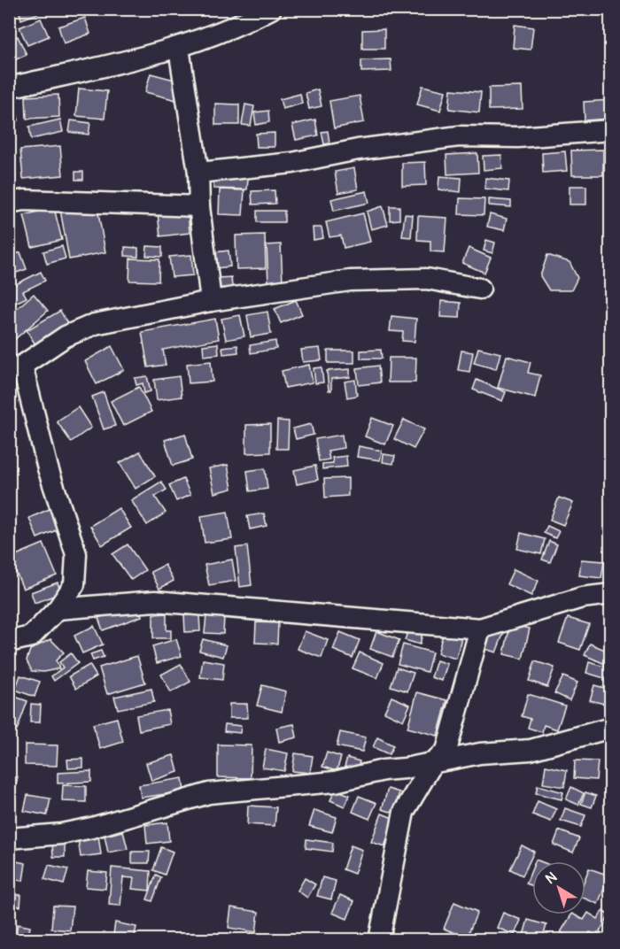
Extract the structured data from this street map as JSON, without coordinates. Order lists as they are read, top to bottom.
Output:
{
  "north": "top left"
}
